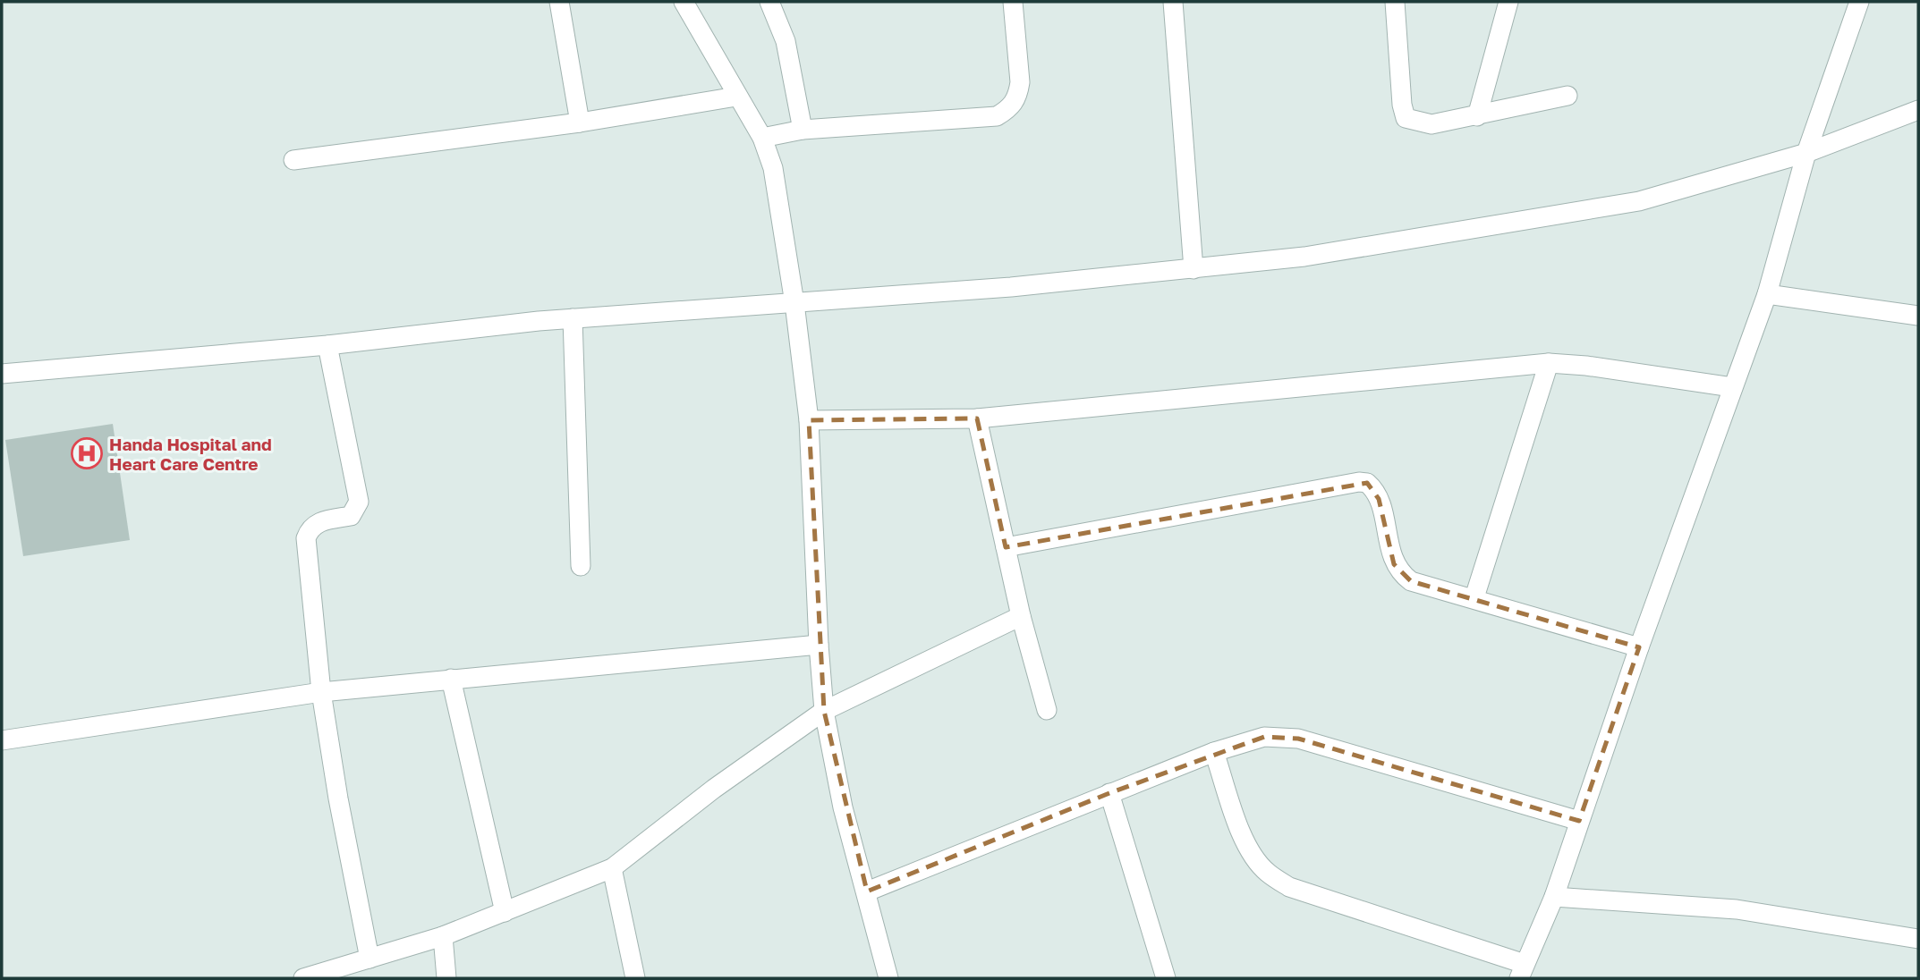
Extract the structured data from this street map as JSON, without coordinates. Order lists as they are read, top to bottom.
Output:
{
  "places": {
    "hospital": ["Handa Hospital and Heart Care Centre"]
  }
}
